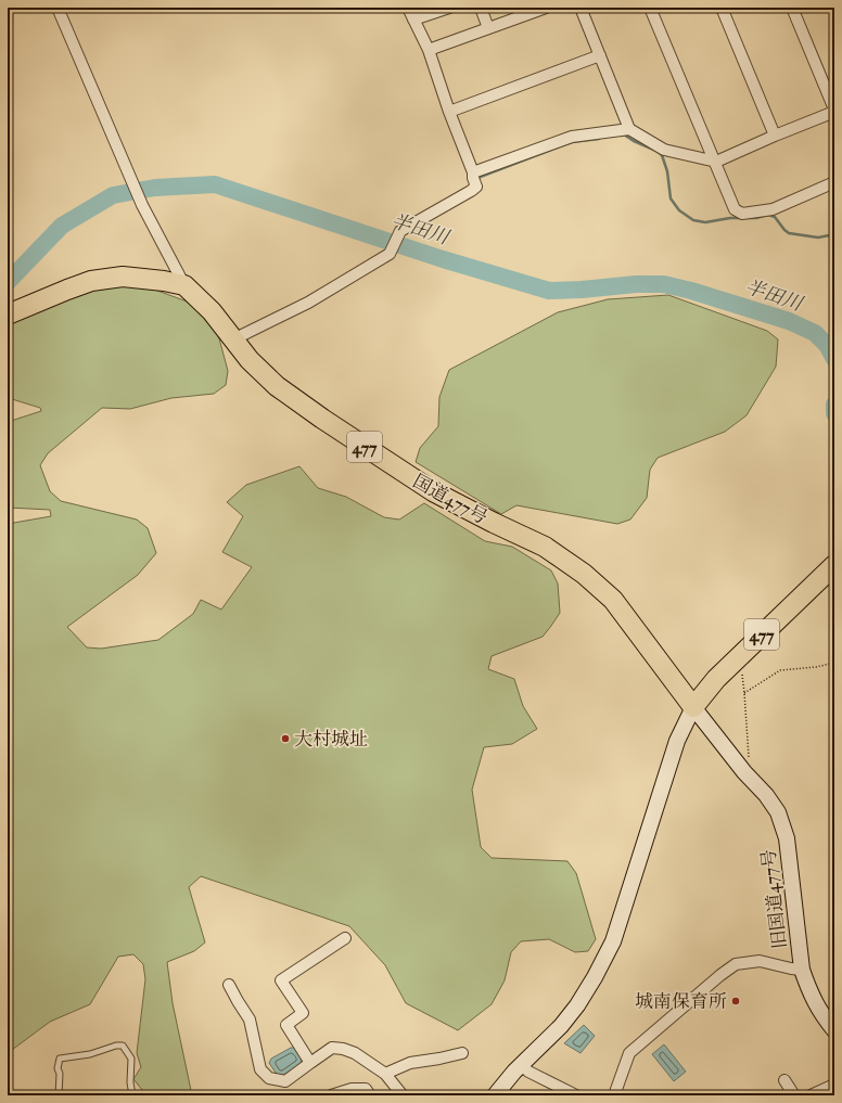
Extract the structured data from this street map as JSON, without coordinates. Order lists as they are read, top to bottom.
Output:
{
  "streets": {
    "highway": ["477", "国道477号"],
    "street": ["旧国道477号"]
  },
  "crossings": [
    ["477", "国道477号"],
    ["477", "旧国道477号"],
    ["国道477号", "旧国道477号"]
  ],
  "water": ["半田川"],
  "places": ["大村城址", "城南保育所"]
}
